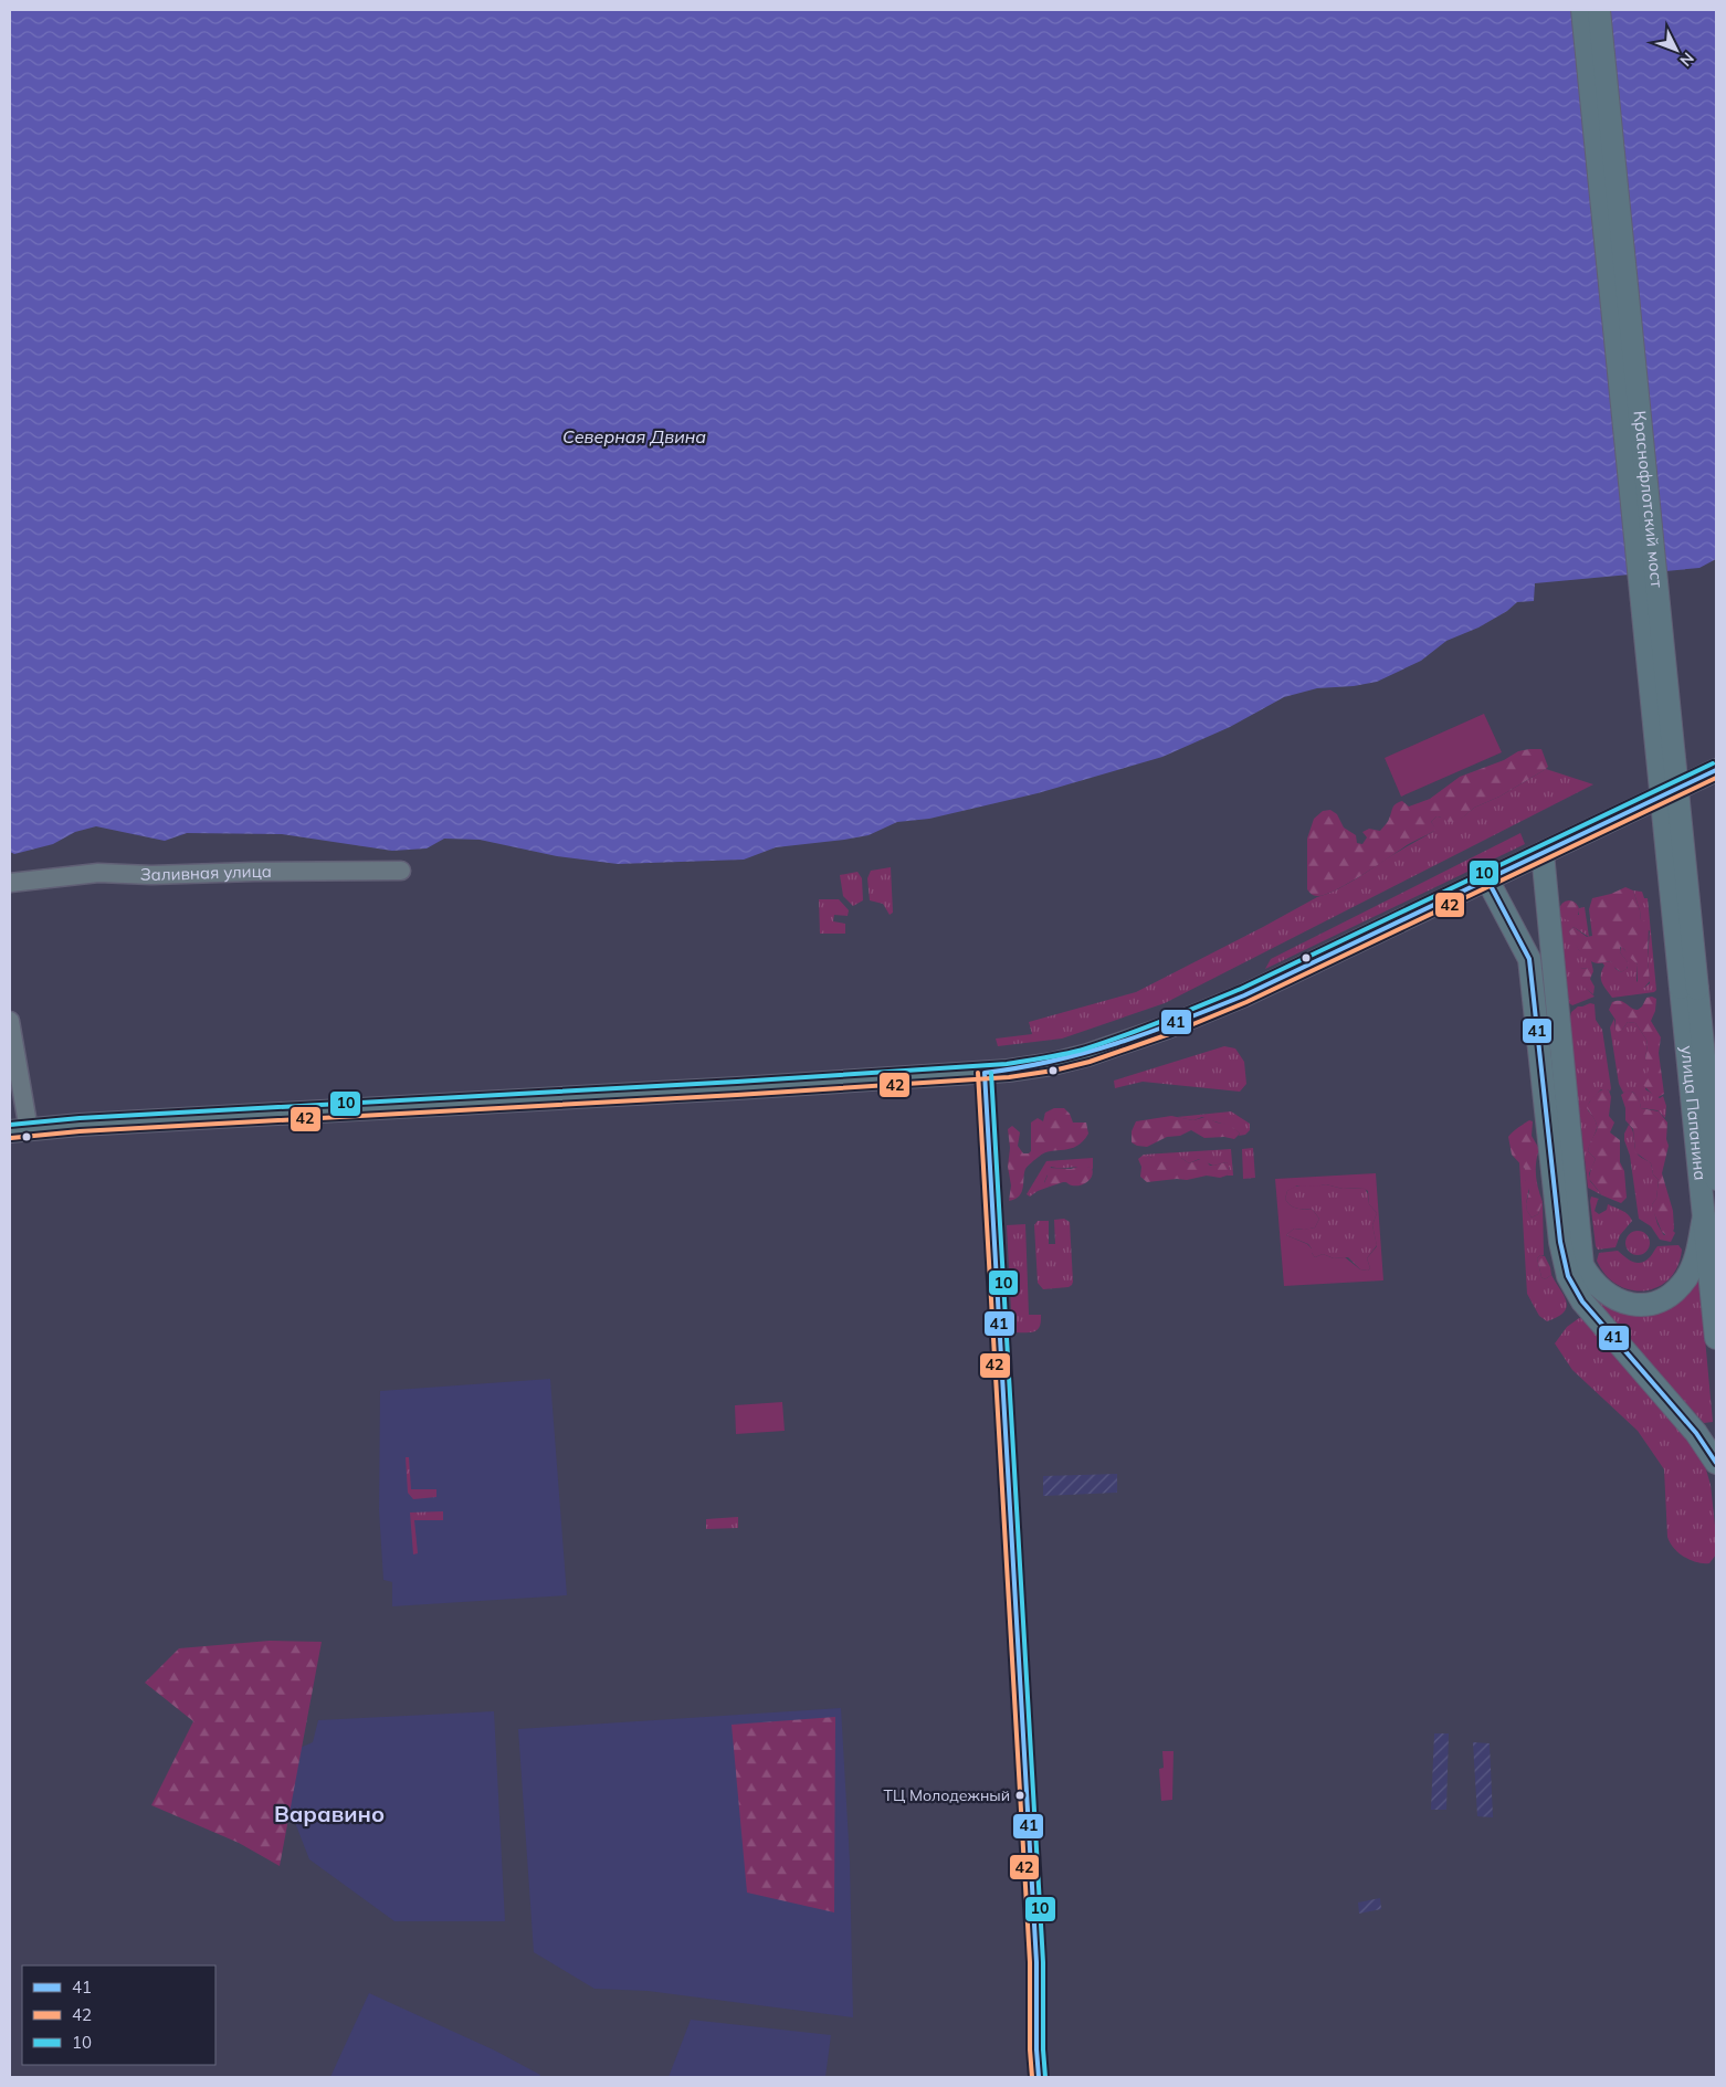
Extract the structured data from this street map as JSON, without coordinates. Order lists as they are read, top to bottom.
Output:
{
  "streets": {
    "main road": ["Краснофлотский мост", "улица Папанина"],
    "street": ["Заливная улица"]
  },
  "crossings": [
    ["Краснофлотский мост", "улица Папанина"]
  ],
  "districts": ["Варавино"],
  "water": ["Северная Двина"],
  "places": ["ТЦ Молодежный"],
  "lines": ["transit line 10", "transit line 41", "transit line 42"],
  "legend": ["41", "42", "10"],
  "north": "bottom right"
}
